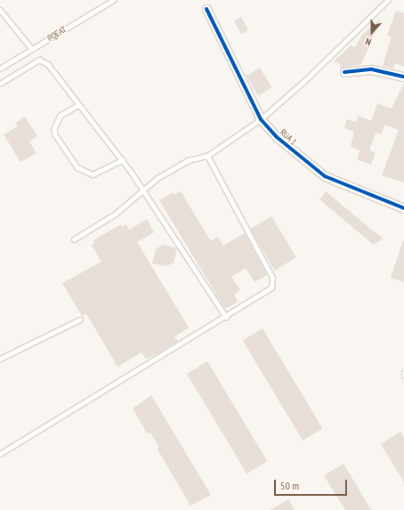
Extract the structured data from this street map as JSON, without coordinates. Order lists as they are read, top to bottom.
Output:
{
  "streets": {
    "street": ["RUA 1"],
    "lane": ["PQEAT"]
  },
  "scale_bar": "50 m",
  "north": "bottom"
}
